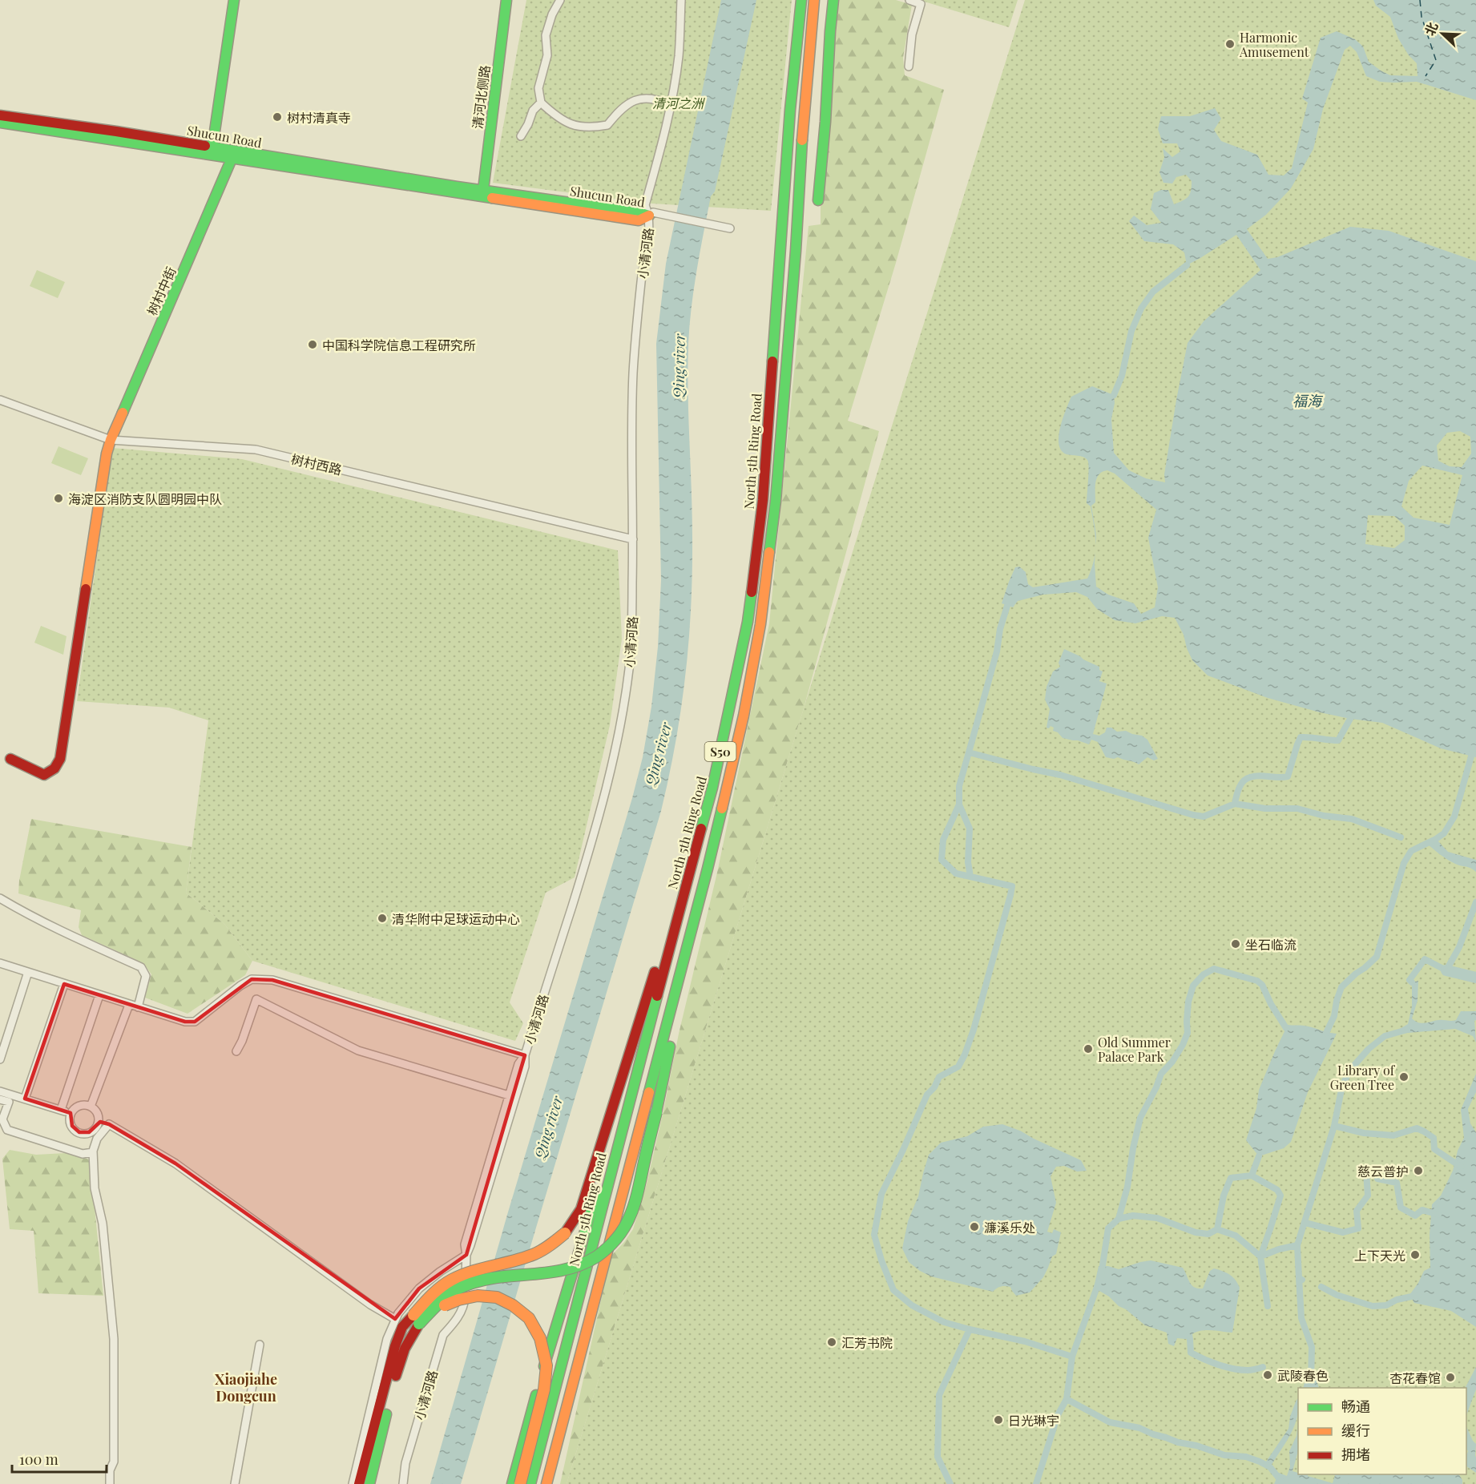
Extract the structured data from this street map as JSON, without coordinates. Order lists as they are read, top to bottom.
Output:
{
  "streets": {
    "main road": [
      "清河北侧路",
      "Shucun Road",
      "树村中街",
      "North 5th Ring Road",
      "S50"
    ],
    "street": ["小清河路", "树村西路"]
  },
  "crossings": [
    ["清河北侧路", "Shucun Road"],
    ["Shucun Road", "小清河路"],
    ["Shucun Road", "树村中街"],
    ["小清河路", "树村西路"],
    ["树村中街", "树村西路"]
  ],
  "districts": ["Xiaojiahe Dongcun"],
  "water": ["Qing river", "福海"],
  "parks": ["清河之洲"],
  "places": [
    "Harmonic Amusement",
    "树村清真寺",
    "中国科学院信息工程研究所",
    "海淀区消防支队圆明园中队",
    "清华附中足球运动中心",
    "坐石临流",
    "Old Summer Palace Park",
    "Library of Green Tree",
    "慈云普护",
    "濂溪乐处",
    "上下天光",
    "汇芳书院",
    "武陵春色",
    "杏花春馆",
    "日光琳宇"
  ],
  "legend": ["畅通", "缓行", "拥堵"],
  "scale_bar": "100 m",
  "north": "top left"
}
